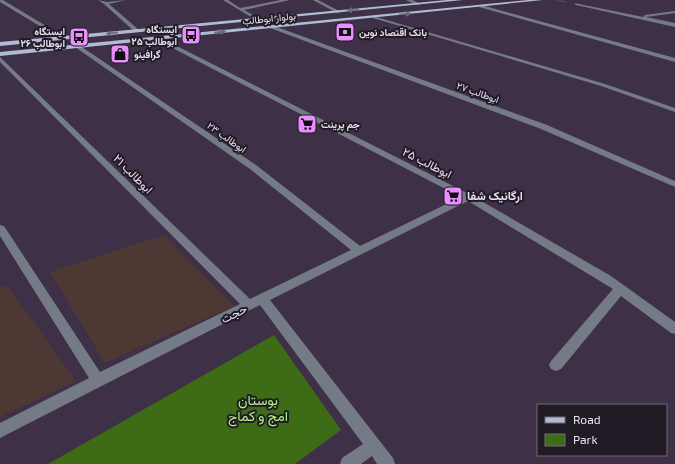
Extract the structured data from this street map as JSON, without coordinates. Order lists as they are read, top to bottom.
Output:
{
  "streets": {
    "main road": ["بولوار ابوطالب"],
    "street": [
      "ابوطالب ۲۷",
      "ابوطالب ۲۳",
      "ابوطالب ۲۵",
      "ابوطالب ۲۱",
      "حجت"
    ]
  },
  "crossings": [
    ["بولوار ابوطالب", "ابوطالب ۲۷"],
    ["بولوار ابوطالب", "ابوطالب ۲۳"],
    ["بولوار ابوطالب", "ابوطالب ۲۵"],
    ["ابوطالب ۲۳", "حجت"],
    ["ابوطالب ۲۵", "حجت"],
    ["ابوطالب ۲۱", "حجت"]
  ],
  "parks": ["بوستان امج و کماج"],
  "places": {
    "bank": ["بانک اقتصاد نوین"],
    "bus stop": ["ایستگاه ابوطالب ۲۵", "ایستگاه ابوطالب ۲۶"],
    "shop": ["گرافینو"],
    "supermarket": ["جم پرینت", "ارگانیک شفا"]
  },
  "legend": ["Road", "Park"]
}
